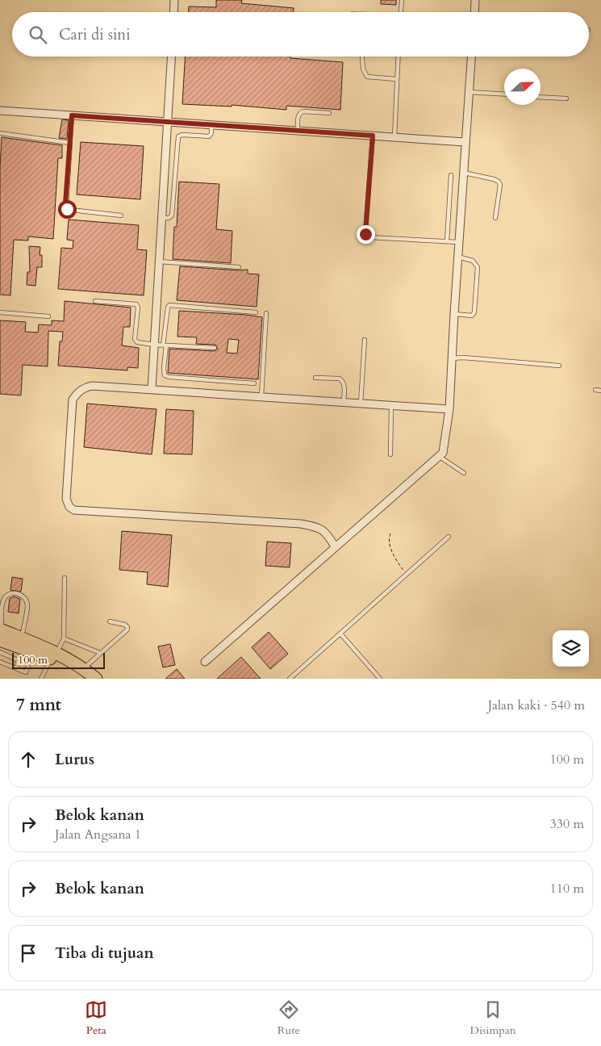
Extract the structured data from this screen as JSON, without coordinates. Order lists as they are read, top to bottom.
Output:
{
  "scale_bar": "100 m",
  "north": "right",
  "page": {
    "search": "Cari di sini",
    "scale": "100 m",
    "heading": ["7 mnt", "Jalan kaki · 540 m"],
    "list": [
      ["Lurus", "100 m"],
      ["Belok kanan", "Jalan Angsana 1", "330 m"],
      ["Belok kanan", "110 m"],
      "Tiba di tujuan"
    ],
    "nav": ["Peta", "Rute", "Disimpan"]
  }
}
